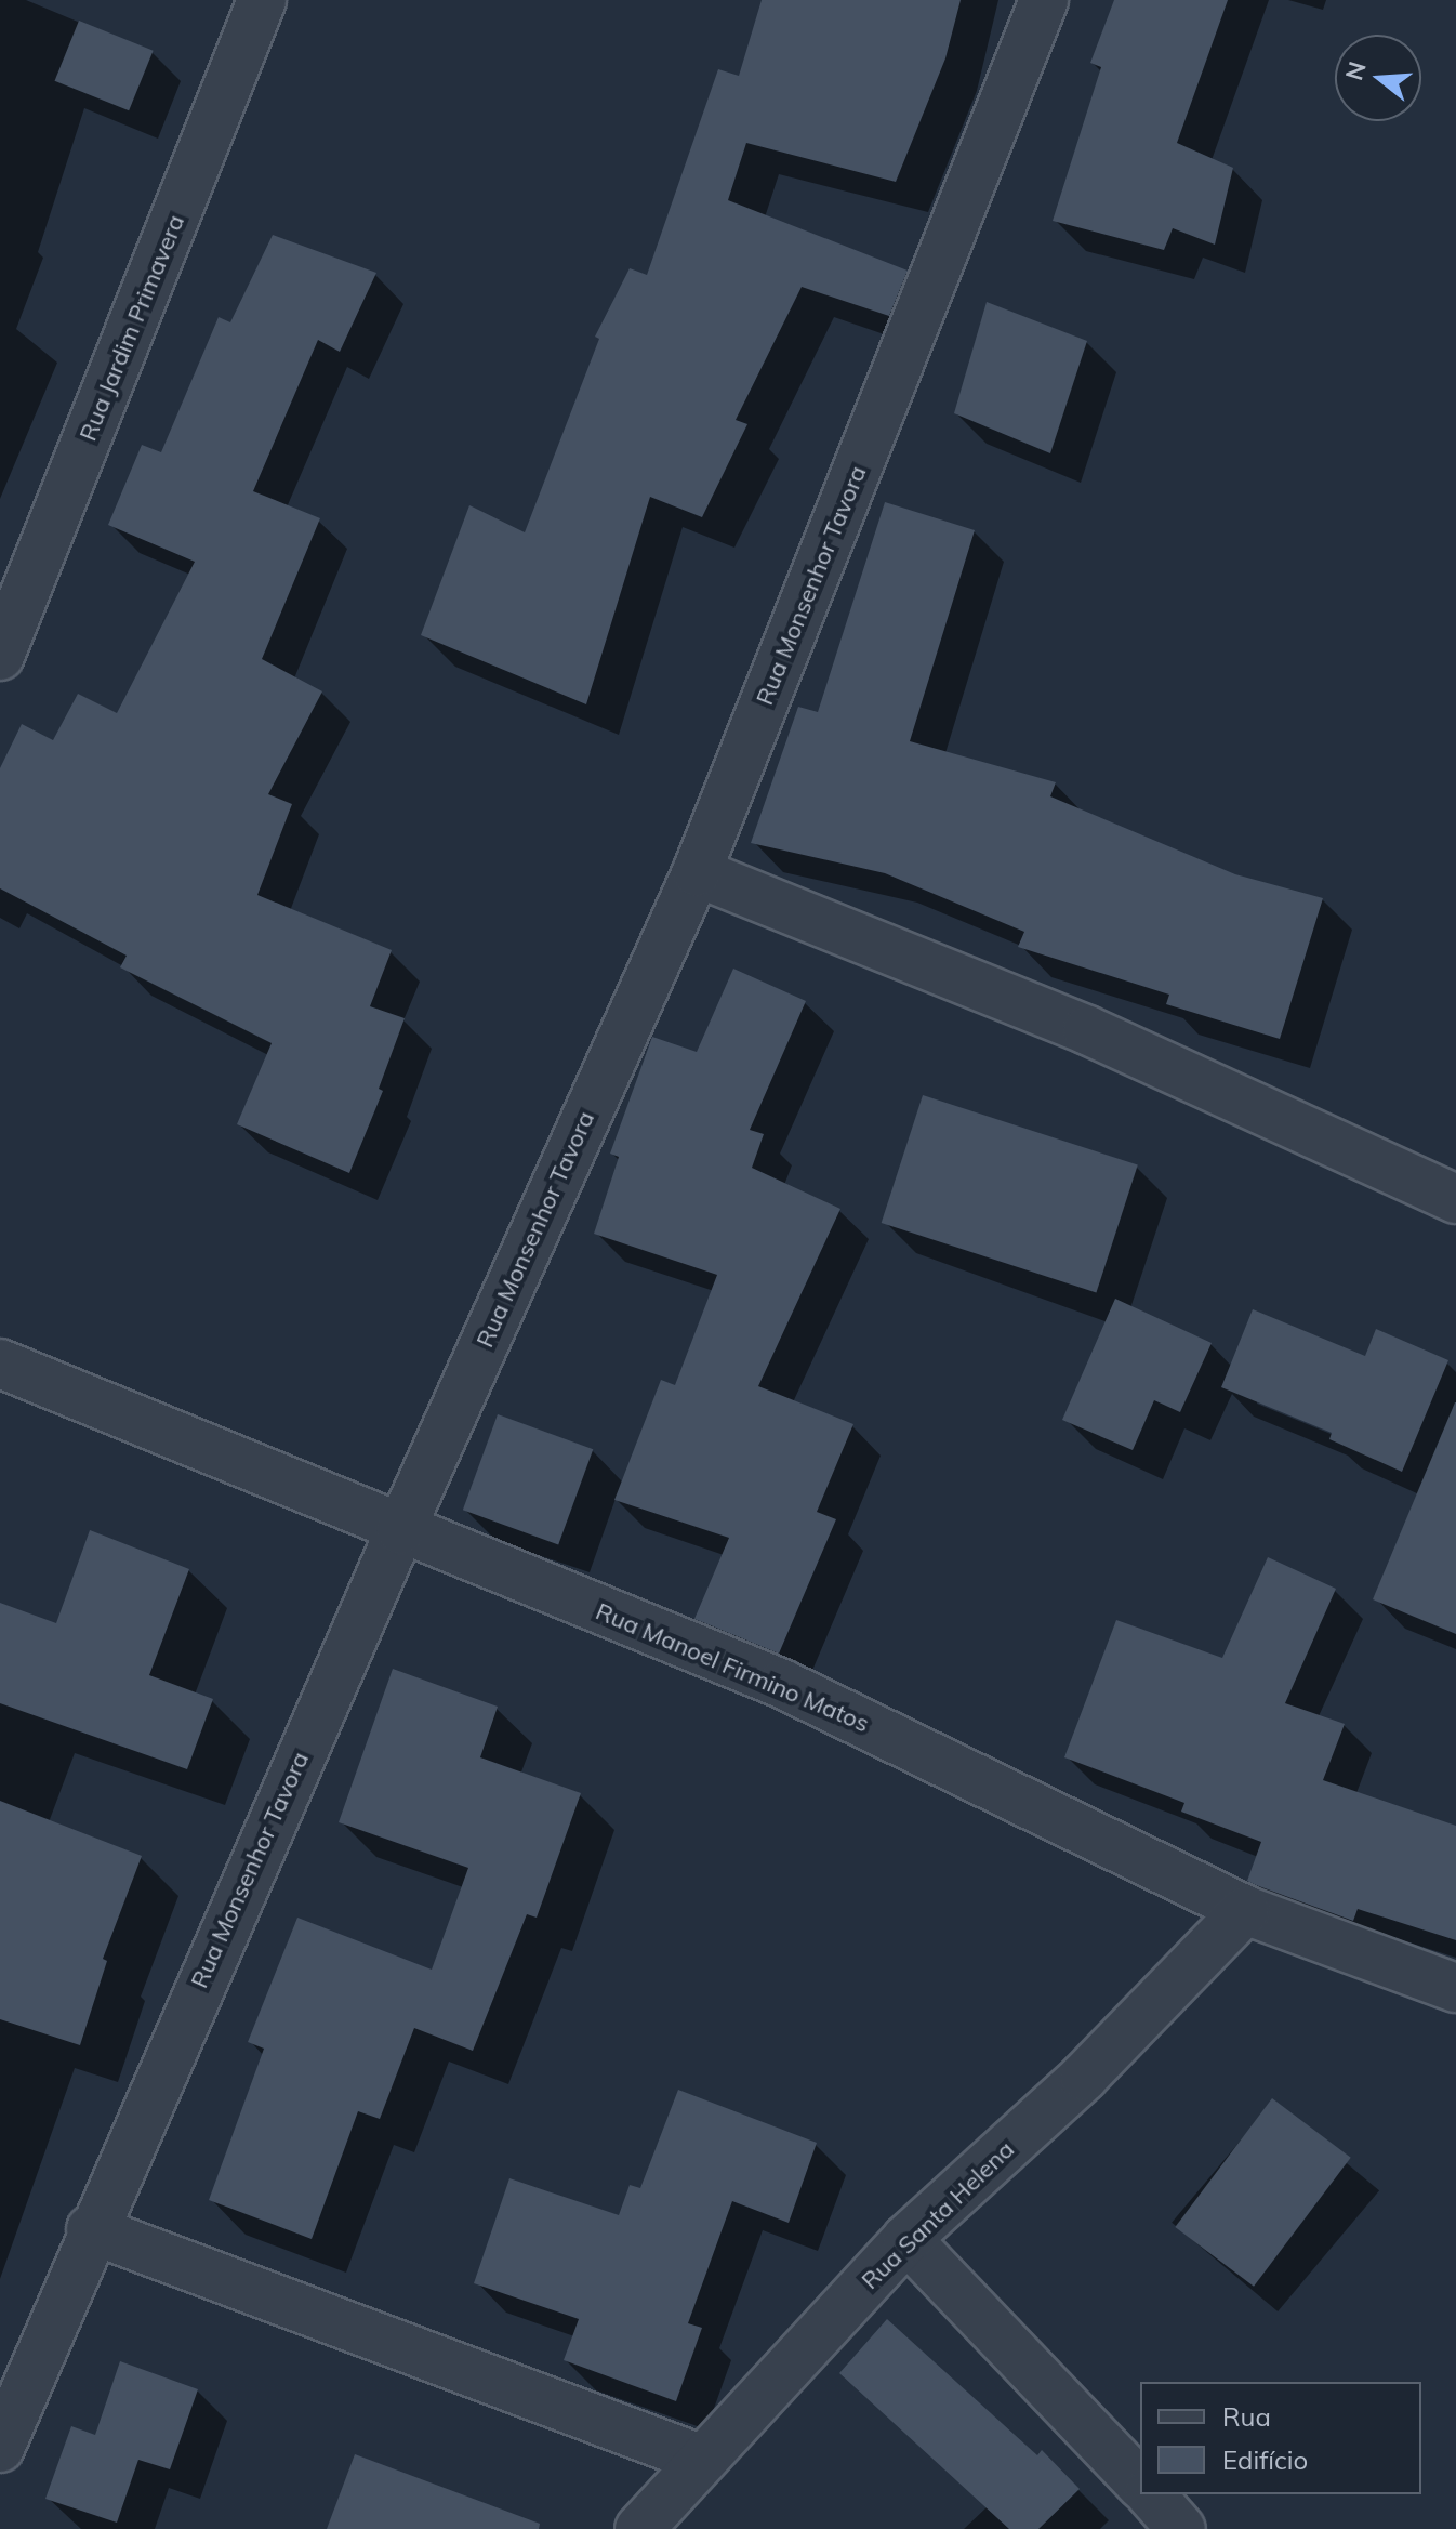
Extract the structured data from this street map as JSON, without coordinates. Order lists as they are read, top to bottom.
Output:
{
  "streets": {
    "street": [
      "Rua Jardim Primavera",
      "Rua Monsenhor Tavora",
      "Rua Manoel Firmino Matos",
      "Rua Santa Helena"
    ]
  },
  "crossings": [
    ["Rua Monsenhor Tavora", "Rua Manoel Firmino Matos"],
    ["Rua Manoel Firmino Matos", "Rua Santa Helena"]
  ],
  "legend": ["Rua", "Edifício"],
  "north": "left"
}
